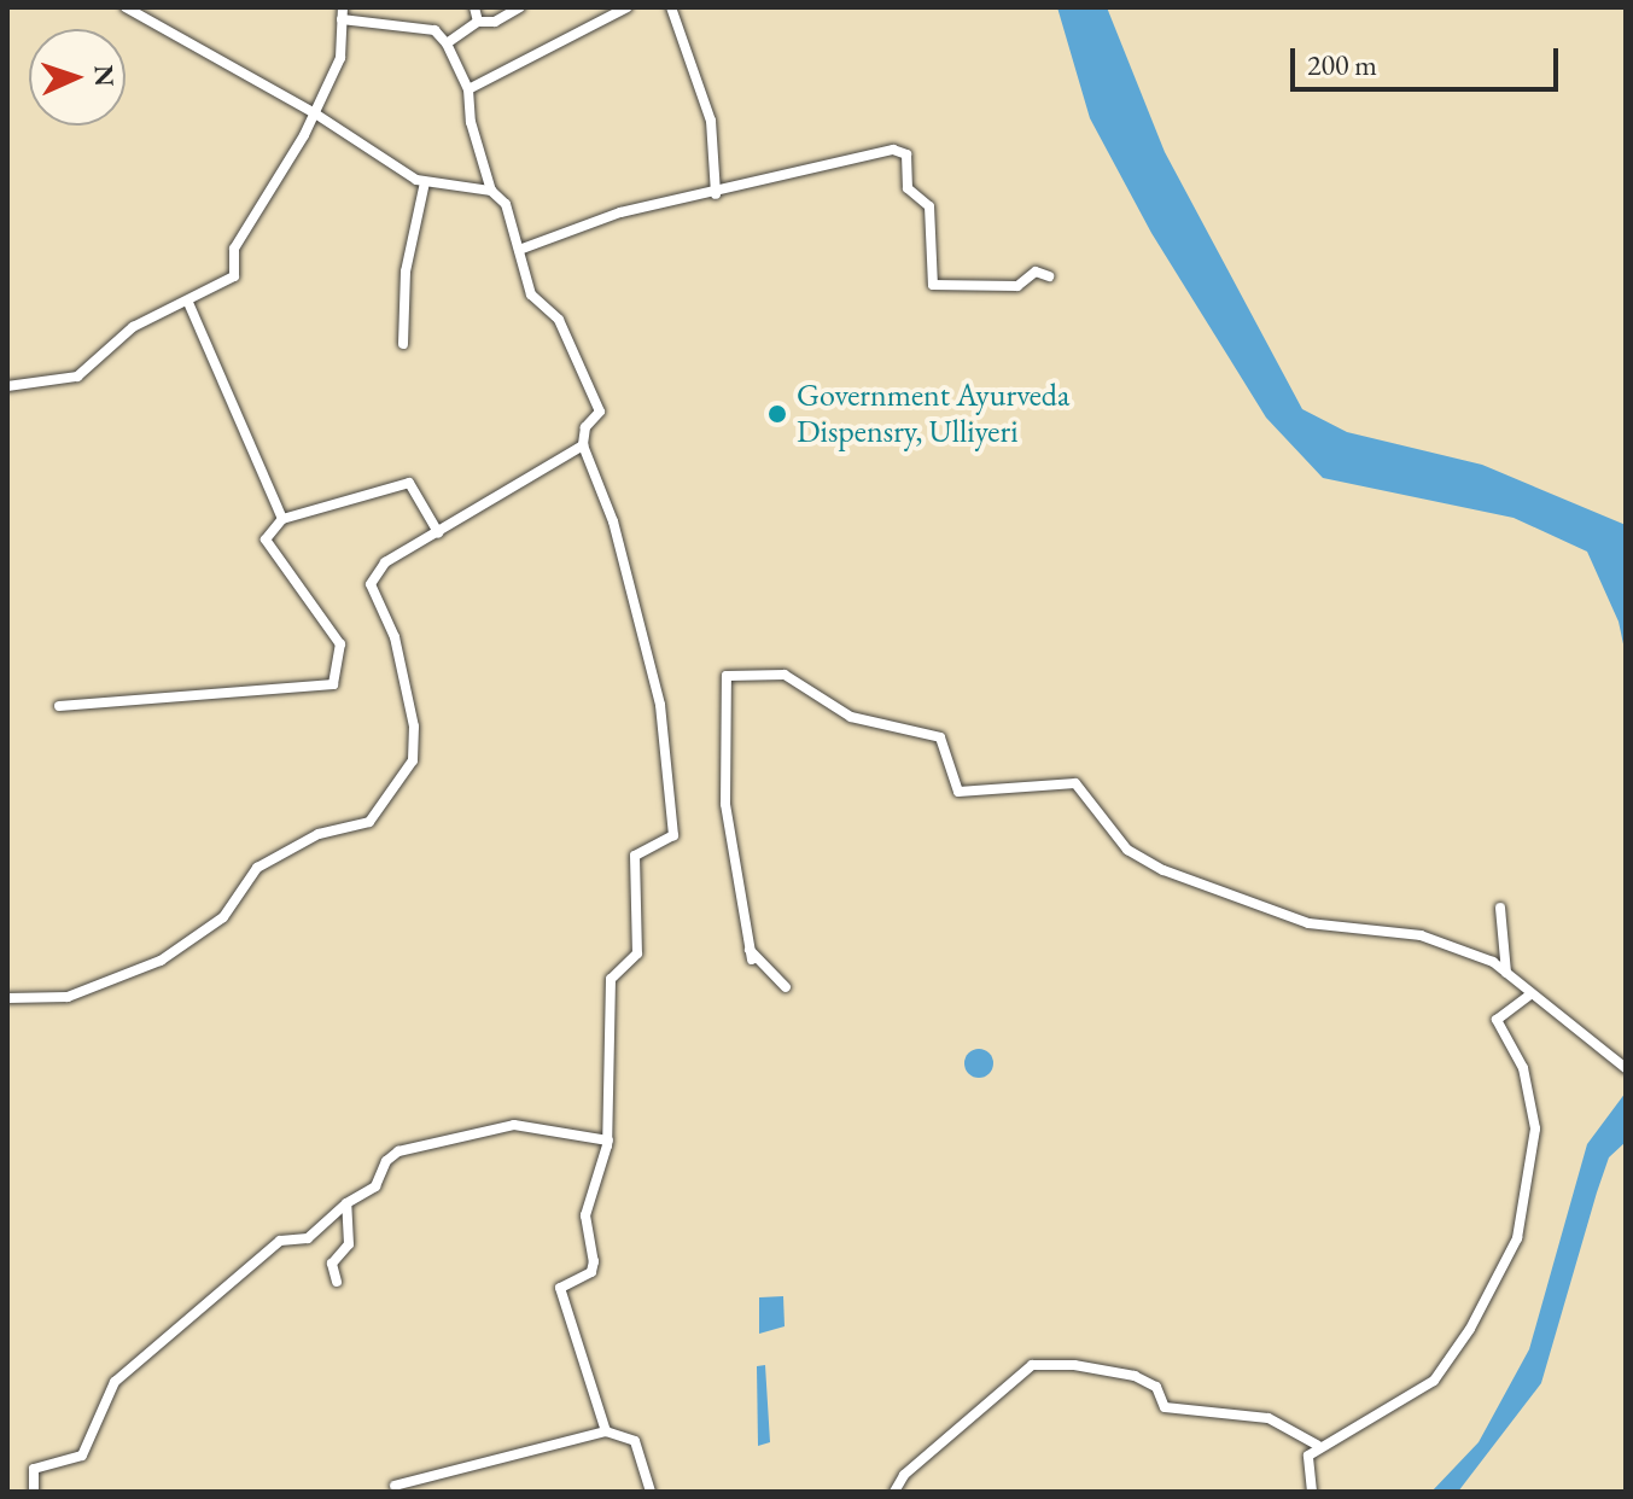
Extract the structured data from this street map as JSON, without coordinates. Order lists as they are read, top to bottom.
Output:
{
  "places": ["Government Ayurveda Dispensry, Ulliyeri"],
  "scale_bar": "200 m",
  "north": "right"
}
